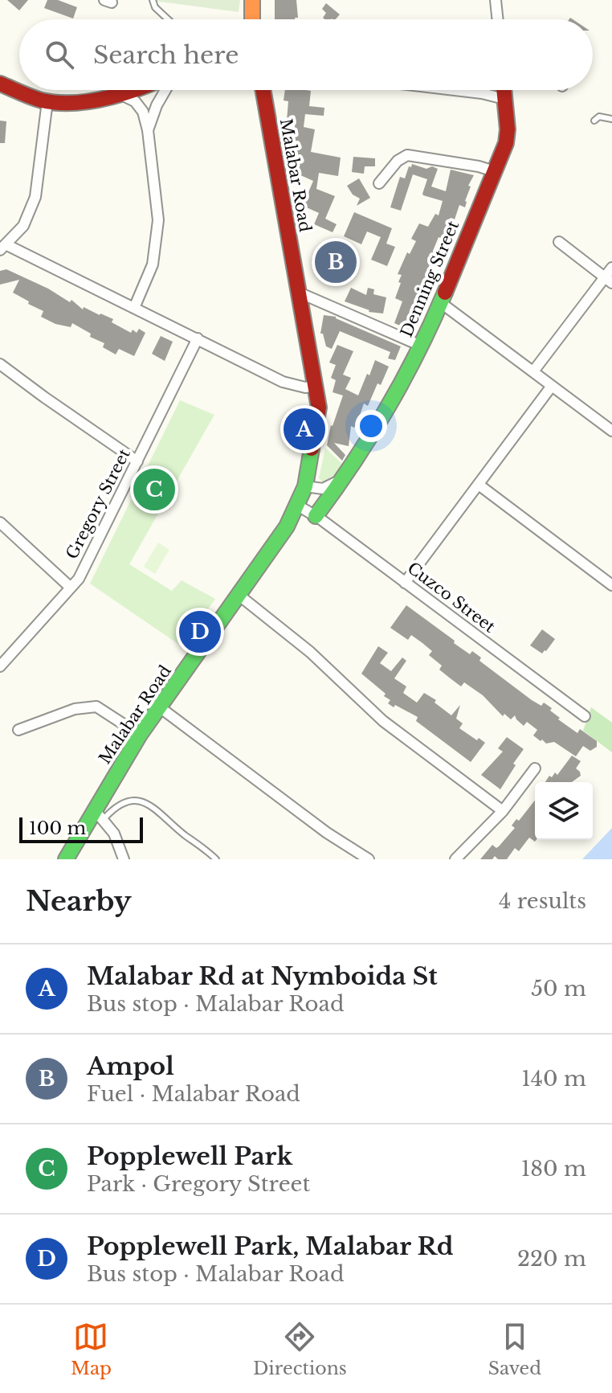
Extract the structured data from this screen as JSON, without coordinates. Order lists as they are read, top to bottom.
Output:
{
  "streets": {
    "main road": ["Malabar Road", "Denning Street"],
    "street": ["Gregory Street", "Cuzco Street"]
  },
  "crossings": [
    ["Malabar Road", "Cuzco Street"],
    ["Denning Street", "Cuzco Street"]
  ],
  "scale_bar": "100 m",
  "page": {
    "search": "Search here",
    "pins": [
      "B",
      "A",
      "C",
      "D"
    ],
    "scale": "100 m",
    "heading": ["Nearby", "4 results"],
    "list": [
      {
        "mark": "A",
        "name": "Malabar Rd at Nymboida St",
        "note": "Bus stop · Malabar Road",
        "value": "50 m"
      },
      {
        "mark": "B",
        "name": "Ampol",
        "note": "Fuel · Malabar Road",
        "value": "140 m"
      },
      {
        "mark": "C",
        "name": "Popplewell Park",
        "note": "Park · Gregory Street",
        "value": "180 m"
      },
      {
        "mark": "D",
        "name": "Popplewell Park, Malabar Rd",
        "note": "Bus stop · Malabar Road",
        "value": "220 m"
      }
    ],
    "nav": ["Map", "Directions", "Saved"]
  }
}
